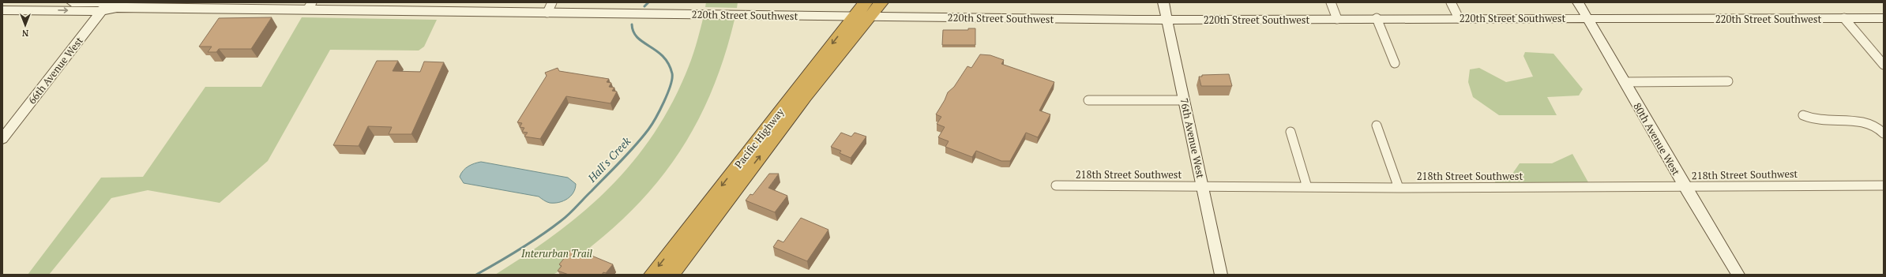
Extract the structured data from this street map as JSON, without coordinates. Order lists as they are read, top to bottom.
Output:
{
  "streets": {
    "highway": ["Pacific Highway"],
    "main road": [
      "220th Street Southwest",
      "66th Avenue West",
      "76th Avenue West",
      "80th Avenue West"
    ],
    "street": ["218th Street Southwest"]
  },
  "crossings": [
    ["220th Street Southwest", "66th Avenue West"],
    ["220th Street Southwest", "Pacific Highway"],
    ["220th Street Southwest", "76th Avenue West"],
    ["220th Street Southwest", "80th Avenue West"],
    ["76th Avenue West", "218th Street Southwest"],
    ["80th Avenue West", "218th Street Southwest"]
  ],
  "water": ["Hall's Creek"],
  "parks": ["Interurban Trail"],
  "north": "bottom"
}
